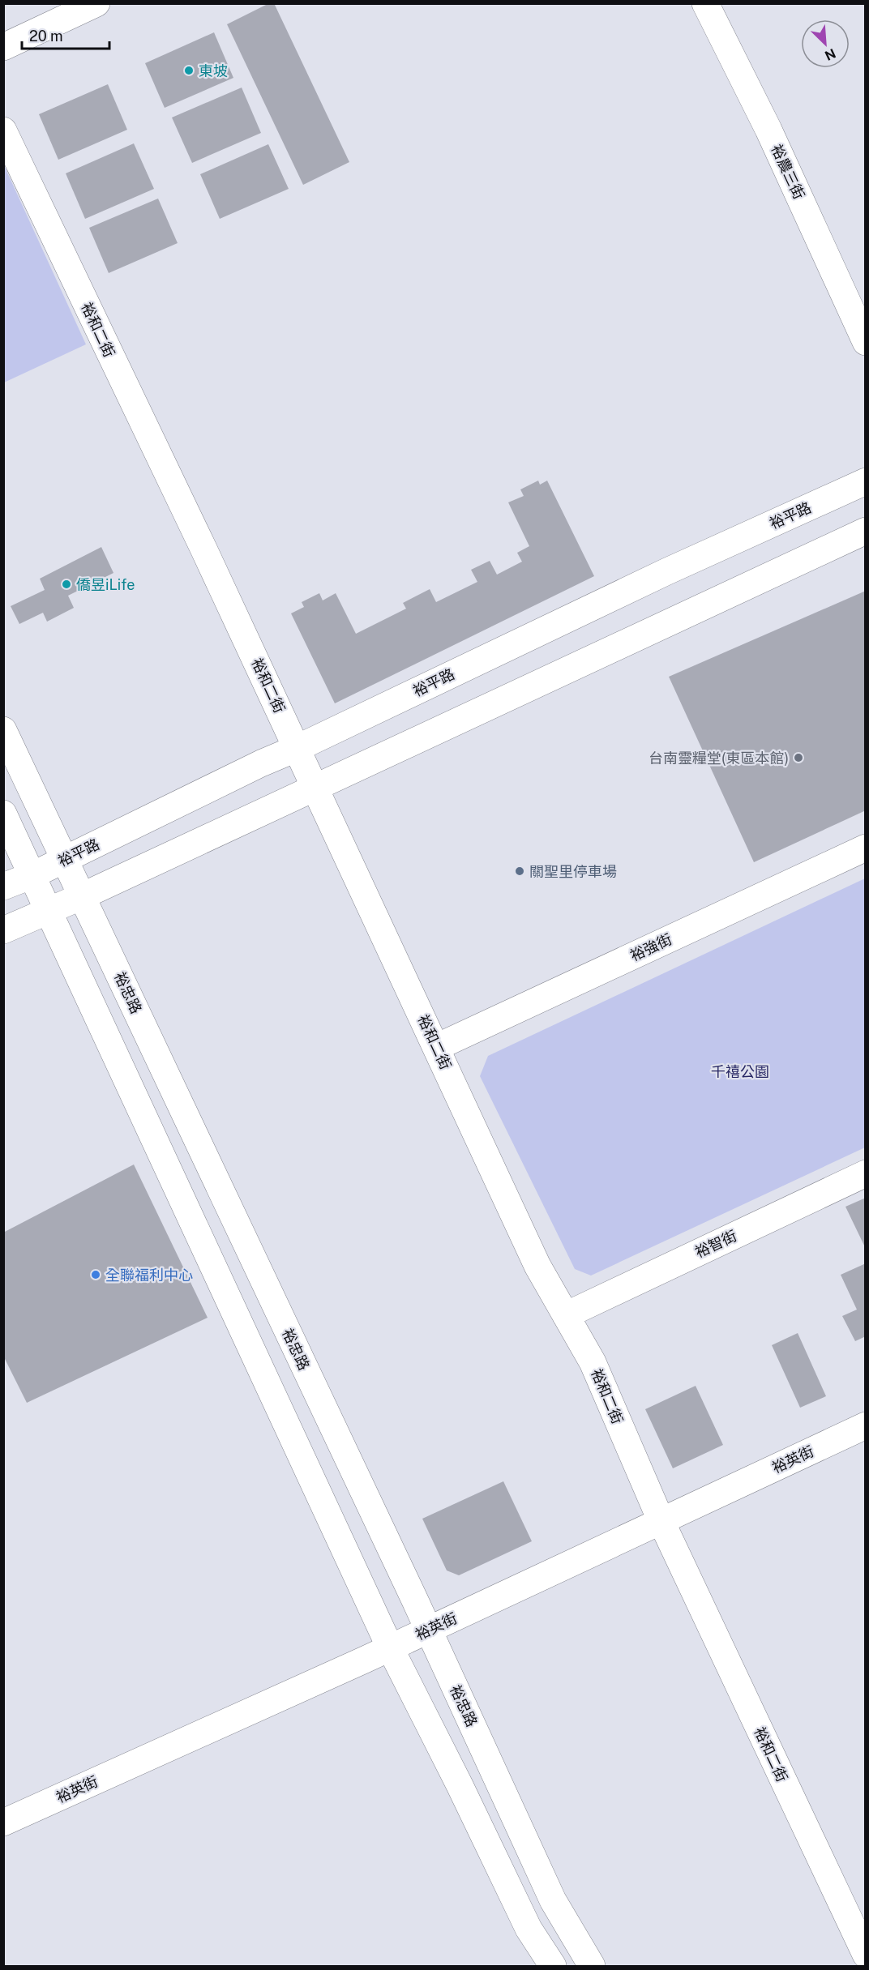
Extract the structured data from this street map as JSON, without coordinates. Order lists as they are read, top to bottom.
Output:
{
  "streets": {
    "street": [
      "裕農三街",
      "裕和二街",
      "裕平路",
      "裕強街",
      "裕忠路",
      "裕智街",
      "裕英街"
    ]
  },
  "crossings": [
    ["裕和二街", "裕平路"],
    ["裕和二街", "裕強街"],
    ["裕和二街", "裕智街"],
    ["裕和二街", "裕英街"],
    ["裕平路", "裕忠路"],
    ["裕忠路", "裕英街"]
  ],
  "parks": ["千禧公園"],
  "places": [
    "東坡",
    "僑昱iLife",
    "台南靈糧堂(東區本館)",
    "關聖里停車場",
    "全聯福利中心"
  ],
  "scale_bar": "20 m",
  "north": "bottom right"
}
